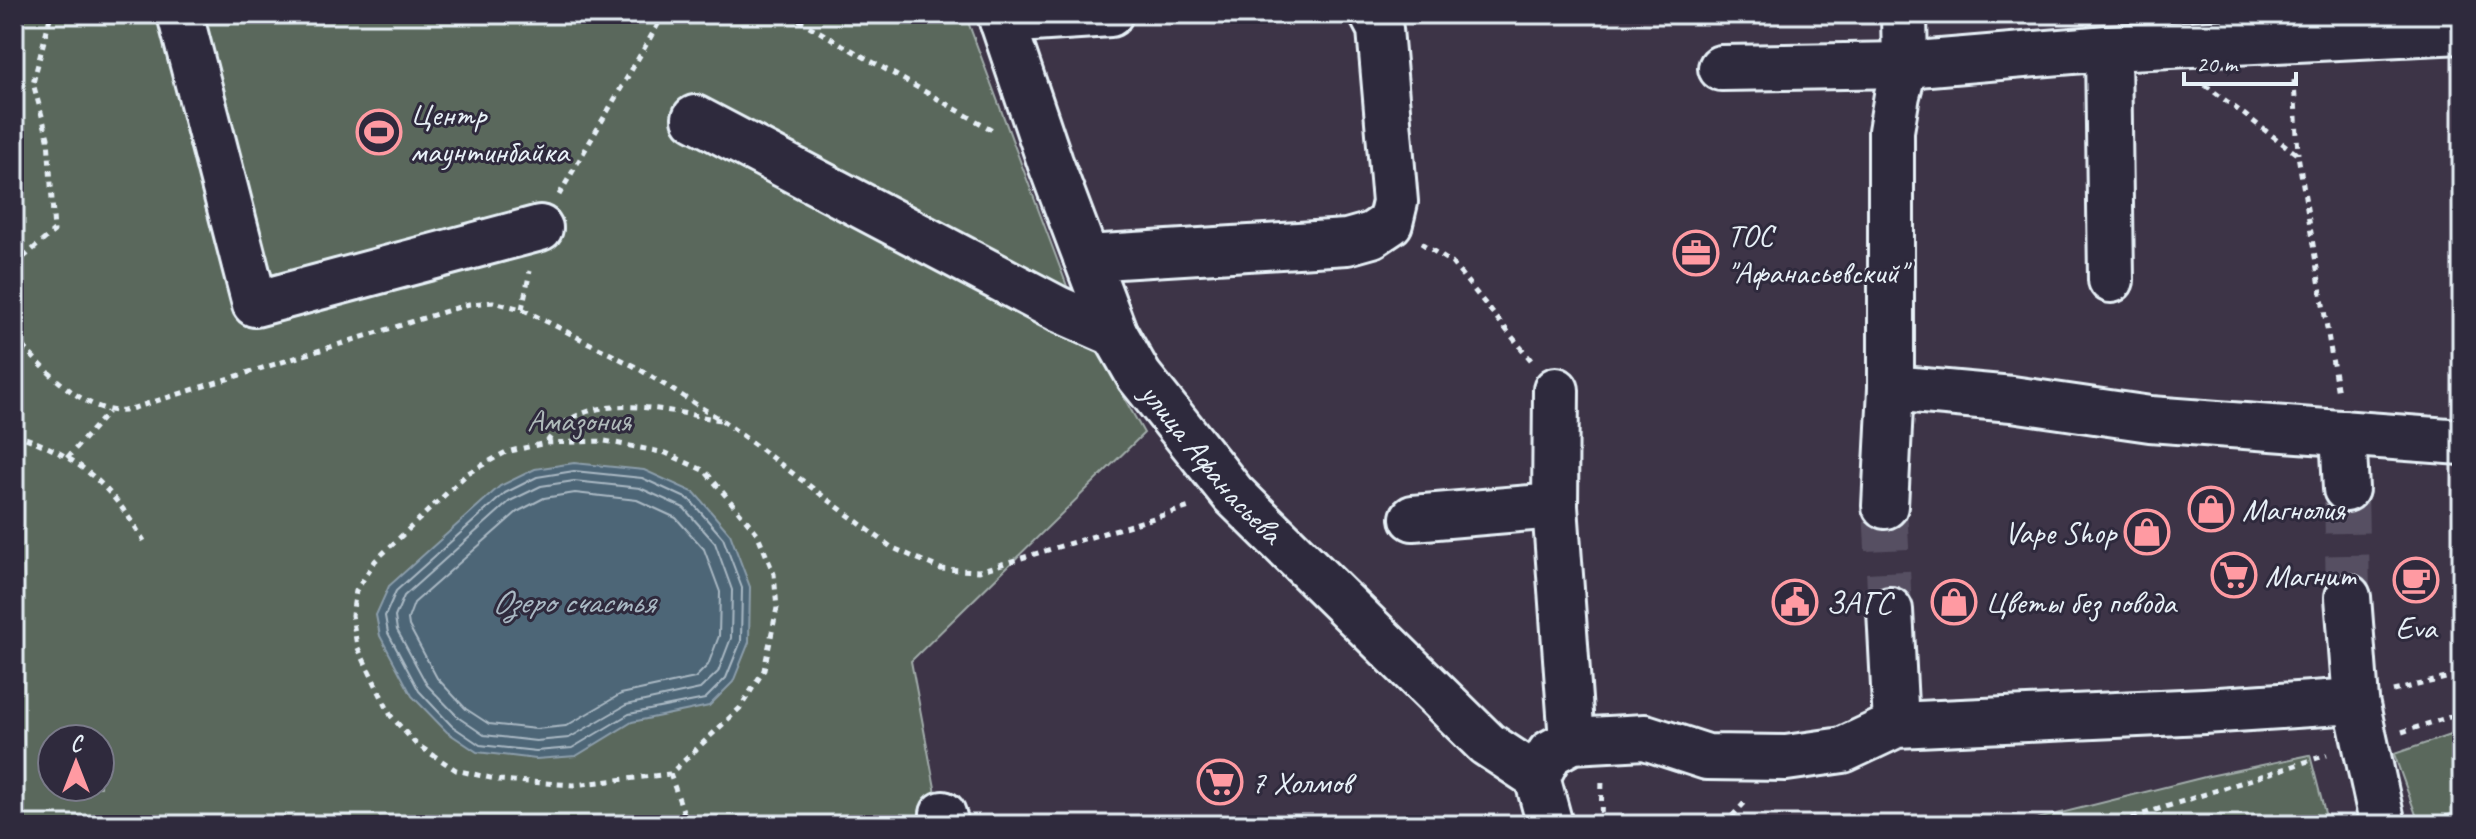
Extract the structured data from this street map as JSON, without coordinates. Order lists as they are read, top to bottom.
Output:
{
  "streets": {
    "street": ["улица Афанасьева"]
  },
  "water": ["Озеро счастья"],
  "parks": ["Амазония"],
  "places": {
    "sports": ["Центр маунтинбайка"],
    "office": ["ТОС \"Афанасьевский\""],
    "shop": ["Магнолия", "Vape Shop", "Цветы без повода"],
    "supermarket": ["Магнит", "7 Холмов"],
    "cafe": ["Eva"],
    "public building": ["ЗАГС"]
  },
  "scale_bar": "20 m",
  "north": "top"
}
